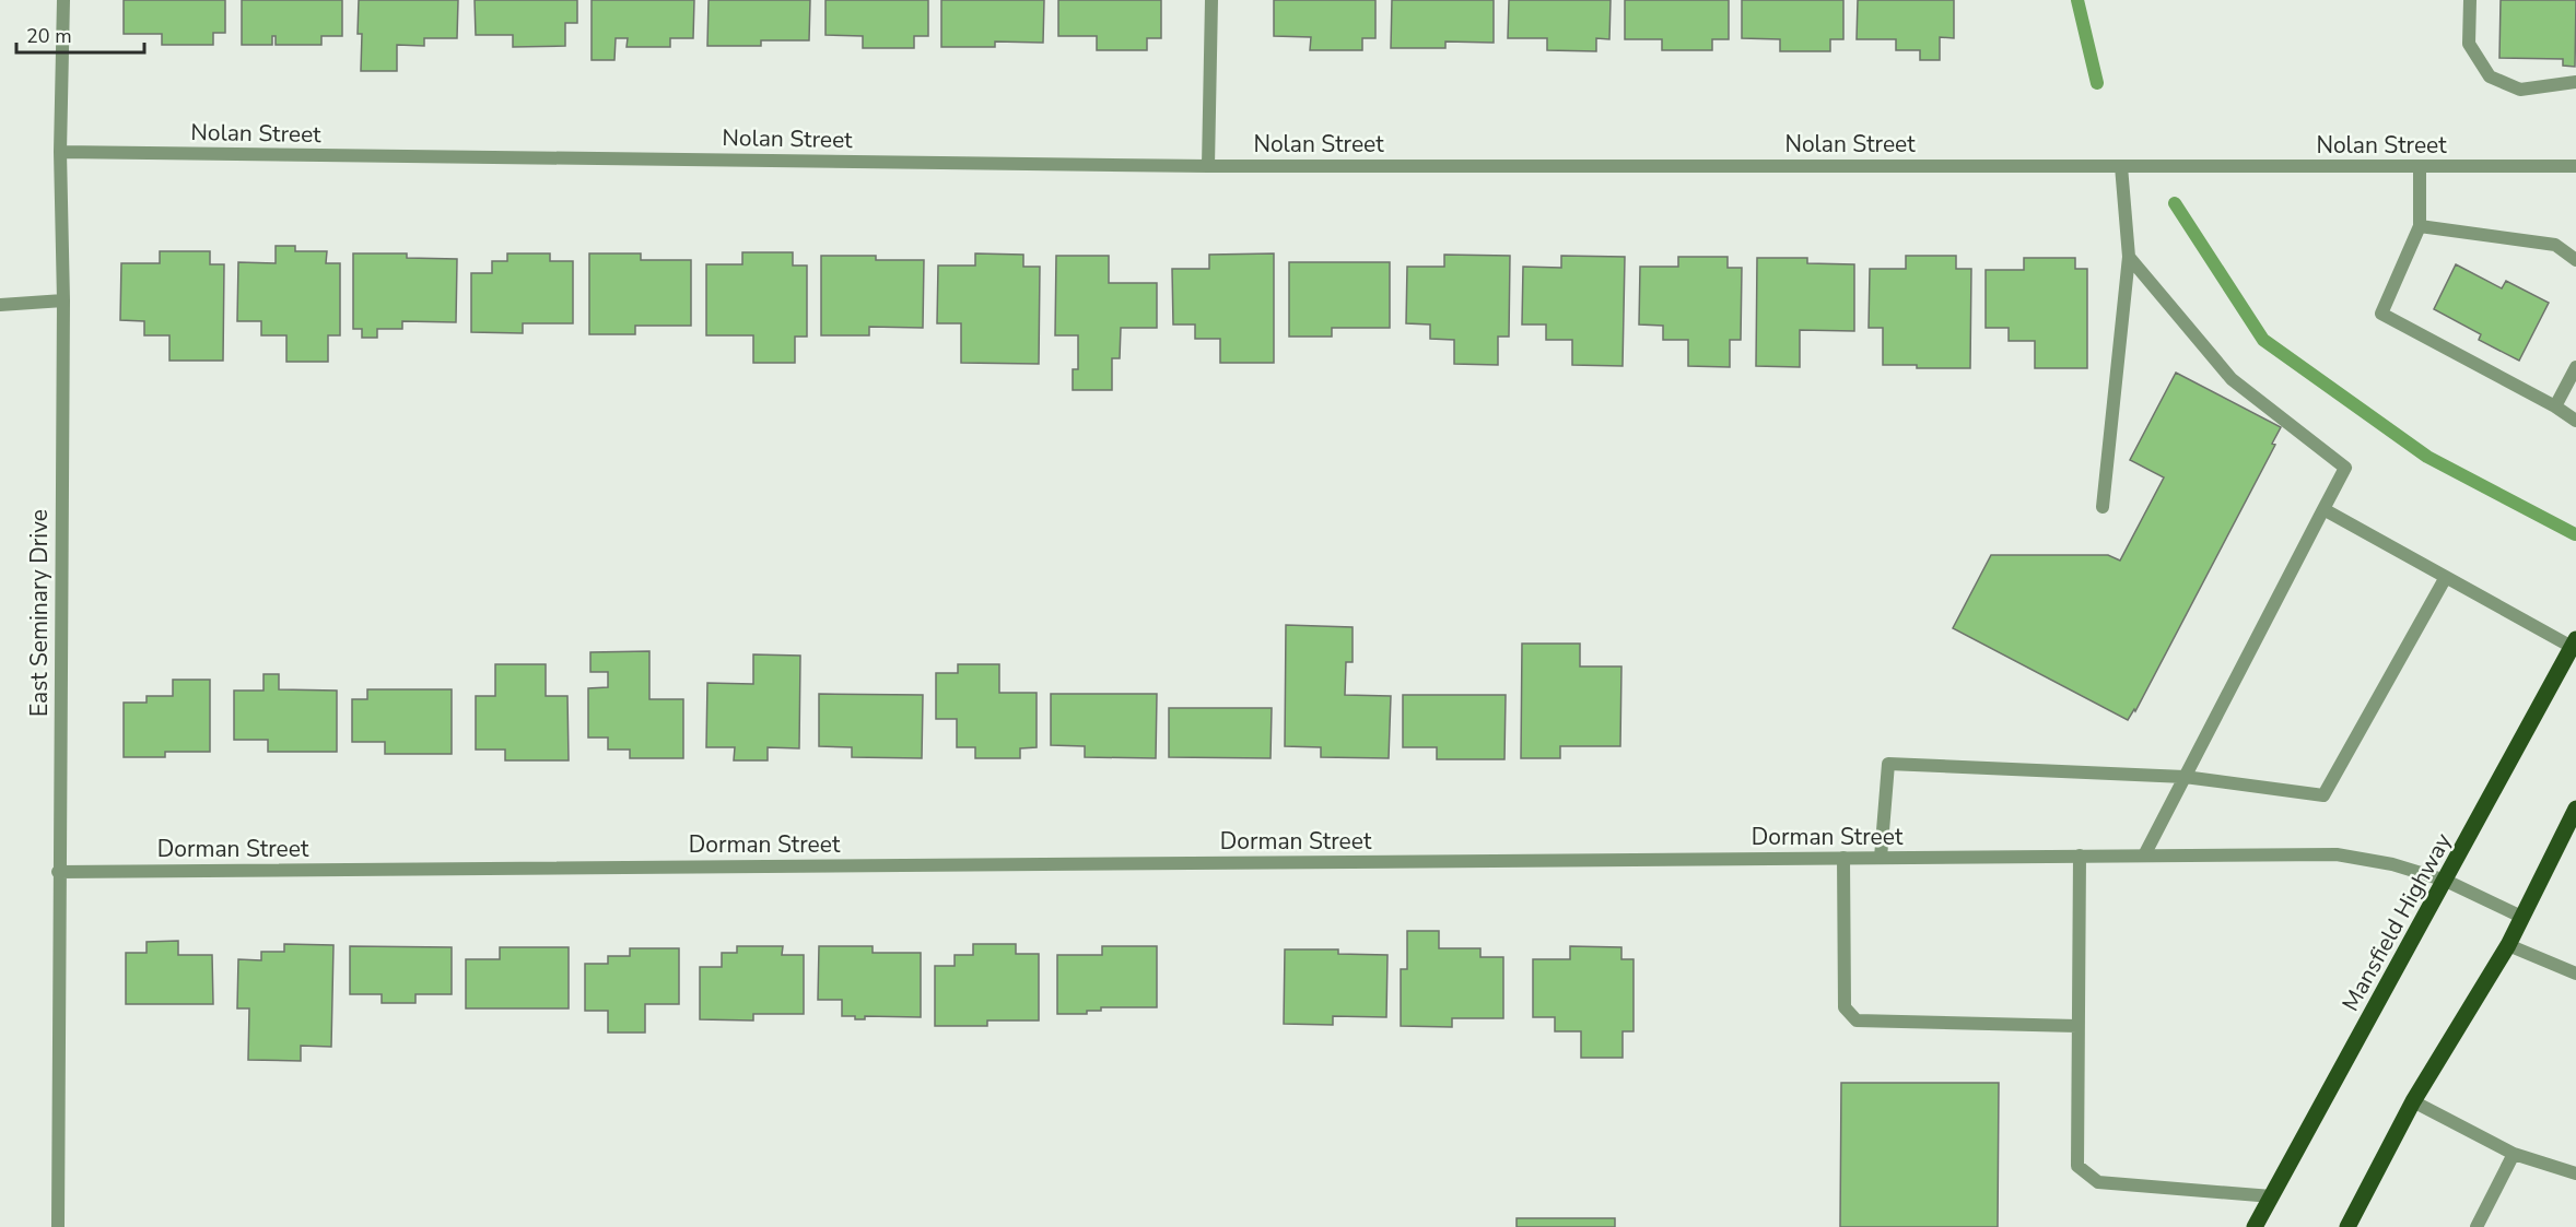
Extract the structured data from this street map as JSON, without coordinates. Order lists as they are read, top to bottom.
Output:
{
  "streets": {
    "main road": ["Mansfield Highway"],
    "street": ["Nolan Street", "East Seminary Drive", "Dorman Street"]
  },
  "crossings": [
    ["Nolan Street", "East Seminary Drive"],
    ["East Seminary Drive", "Dorman Street"],
    ["Dorman Street", "Mansfield Highway"]
  ],
  "scale_bar": "20 m"
}
